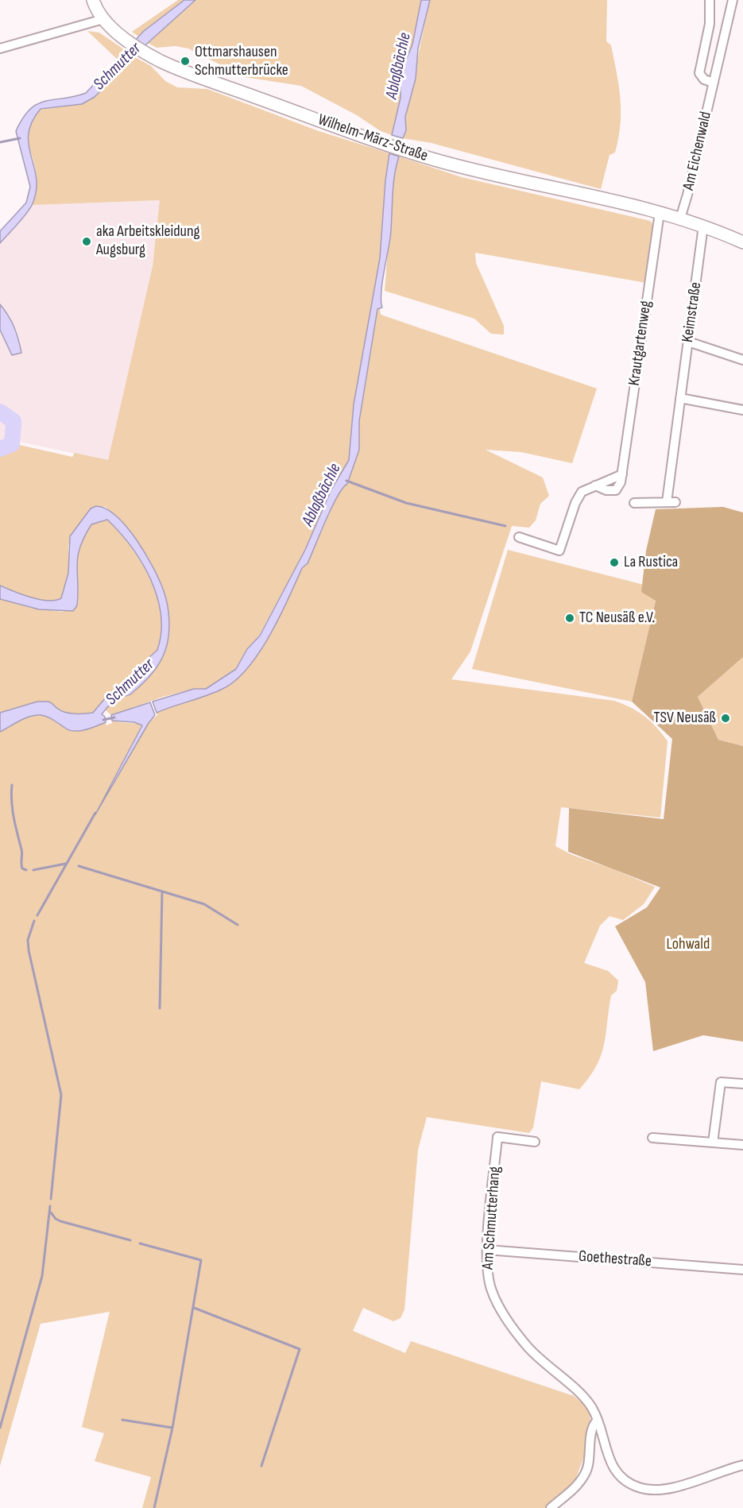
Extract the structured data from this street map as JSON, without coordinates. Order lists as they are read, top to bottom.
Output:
{
  "streets": {
    "street": [
      "Wilhelm-März-Straße",
      "Am Eichenwald",
      "Keimstraße",
      "Krautgartenweg",
      "Am Schmutterhang",
      "Goethestraße"
    ]
  },
  "crossings": [
    ["Wilhelm-März-Straße", "Am Eichenwald"],
    ["Wilhelm-März-Straße", "Keimstraße"],
    ["Wilhelm-März-Straße", "Krautgartenweg"],
    ["Am Schmutterhang", "Goethestraße"]
  ],
  "water": ["Ablaßbächle", "Schmutter"],
  "parks": ["Lohwald"],
  "places": [
    "Ottmarshausen Schmutterbrücke",
    "aka Arbeitskleidung Augsburg",
    "La Rustica",
    "TC Neusäß e.V.",
    "TSV Neusäß"
  ]
}
